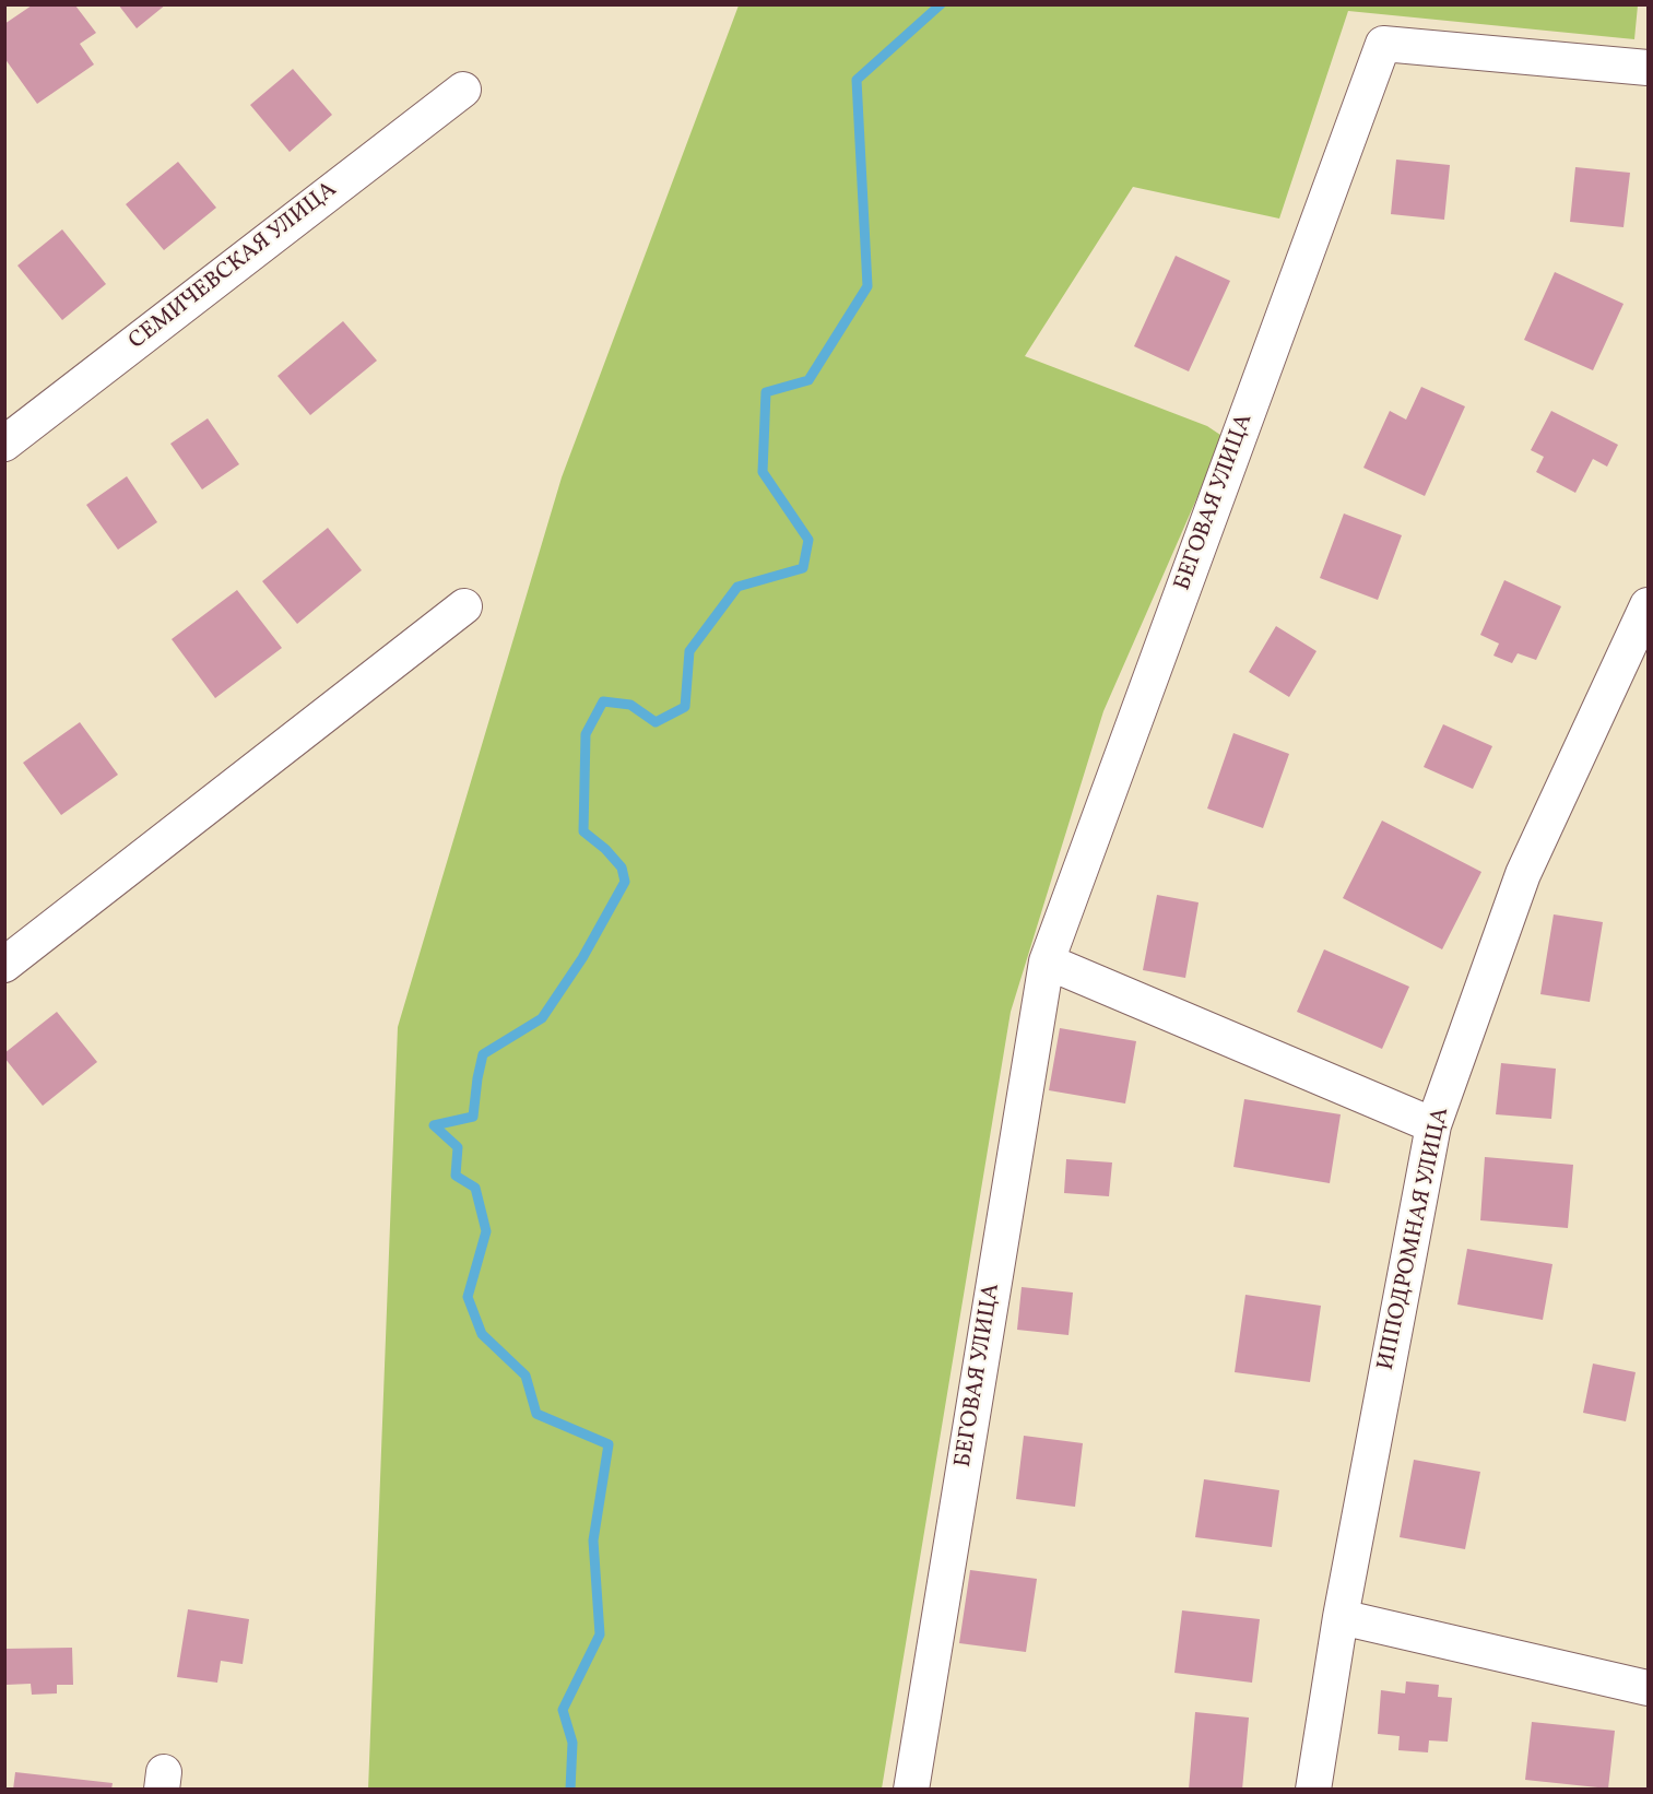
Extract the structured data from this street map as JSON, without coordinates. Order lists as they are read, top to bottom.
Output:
{
  "streets": {
    "street": ["СЕМИЧЕВСКАЯ УЛИЦА", "БЕГОВАЯ УЛИЦА", "ИППОДРОМНАЯ УЛИЦА"]
  }
}
